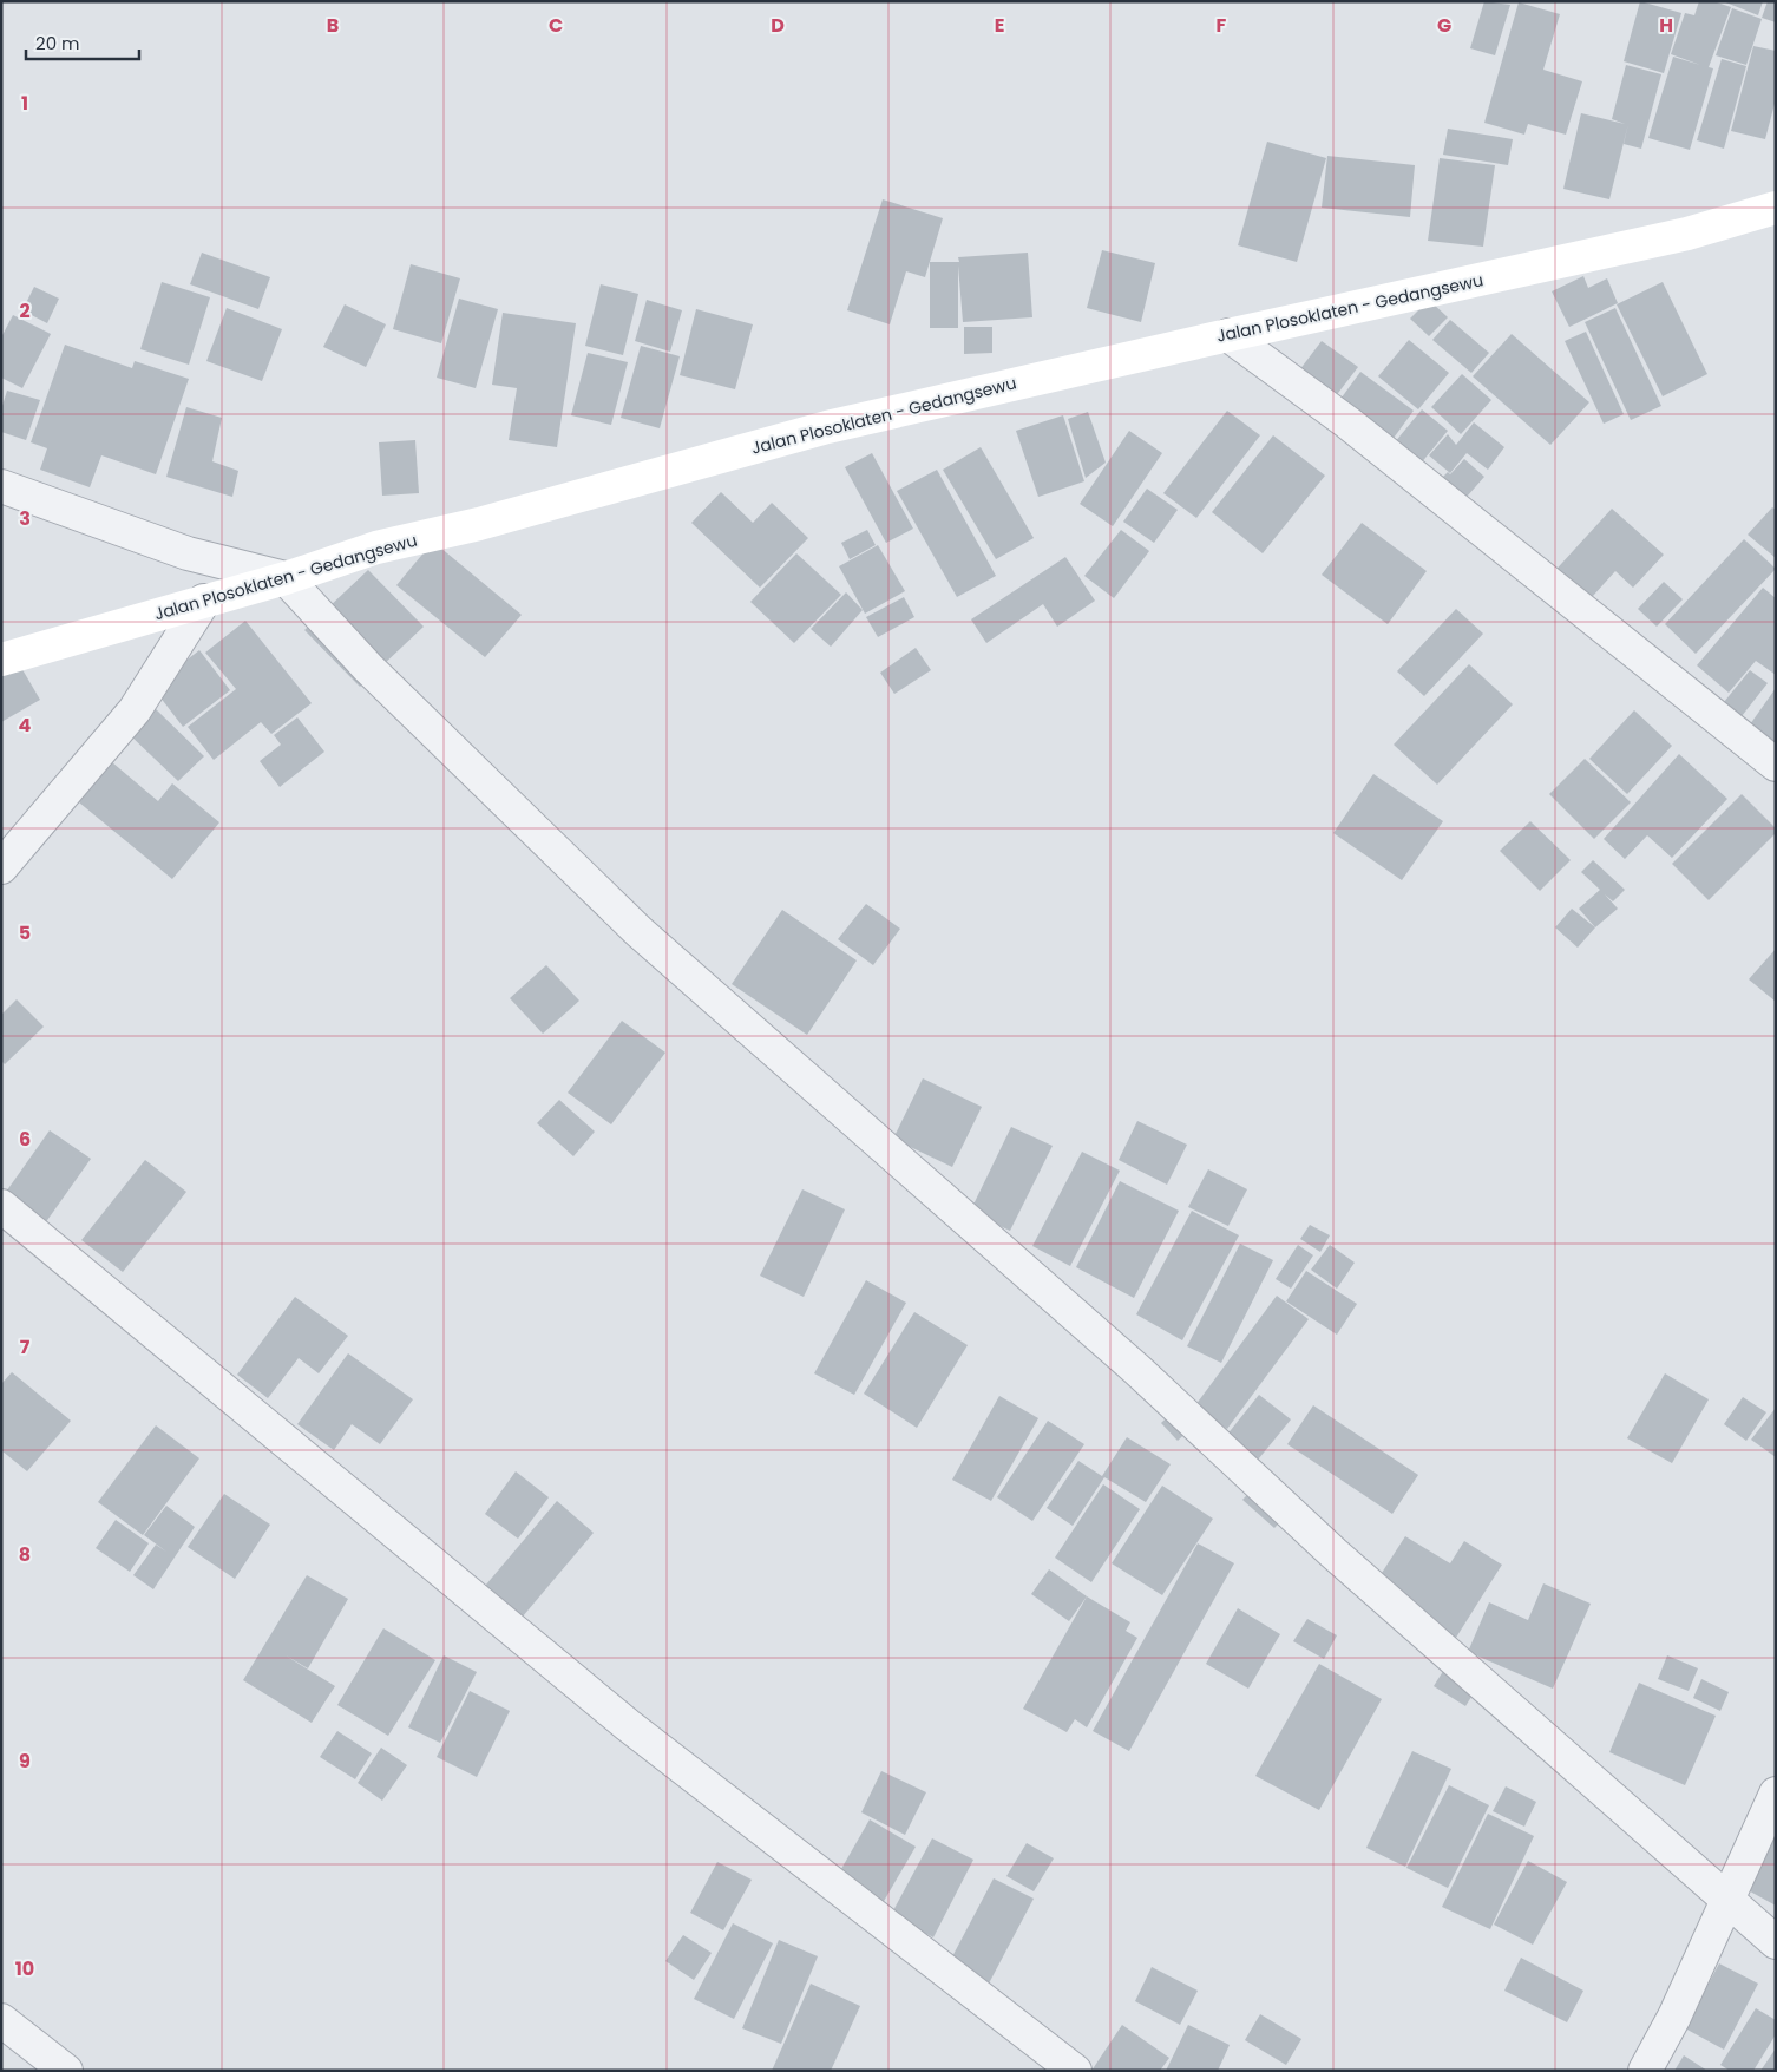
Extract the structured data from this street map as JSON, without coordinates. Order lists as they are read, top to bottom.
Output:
{
  "streets": {
    "main road": ["Jalan Plosoklaten - Gedangsewu"]
  },
  "scale_bar": "20 m",
  "grid": {
    "columns": [
      "B",
      "C",
      "D",
      "E",
      "F",
      "G",
      "H"
    ],
    "rows": [
      "1",
      "2",
      "3",
      "4",
      "5",
      "6",
      "7",
      "8",
      "9",
      "10"
    ]
  }
}
